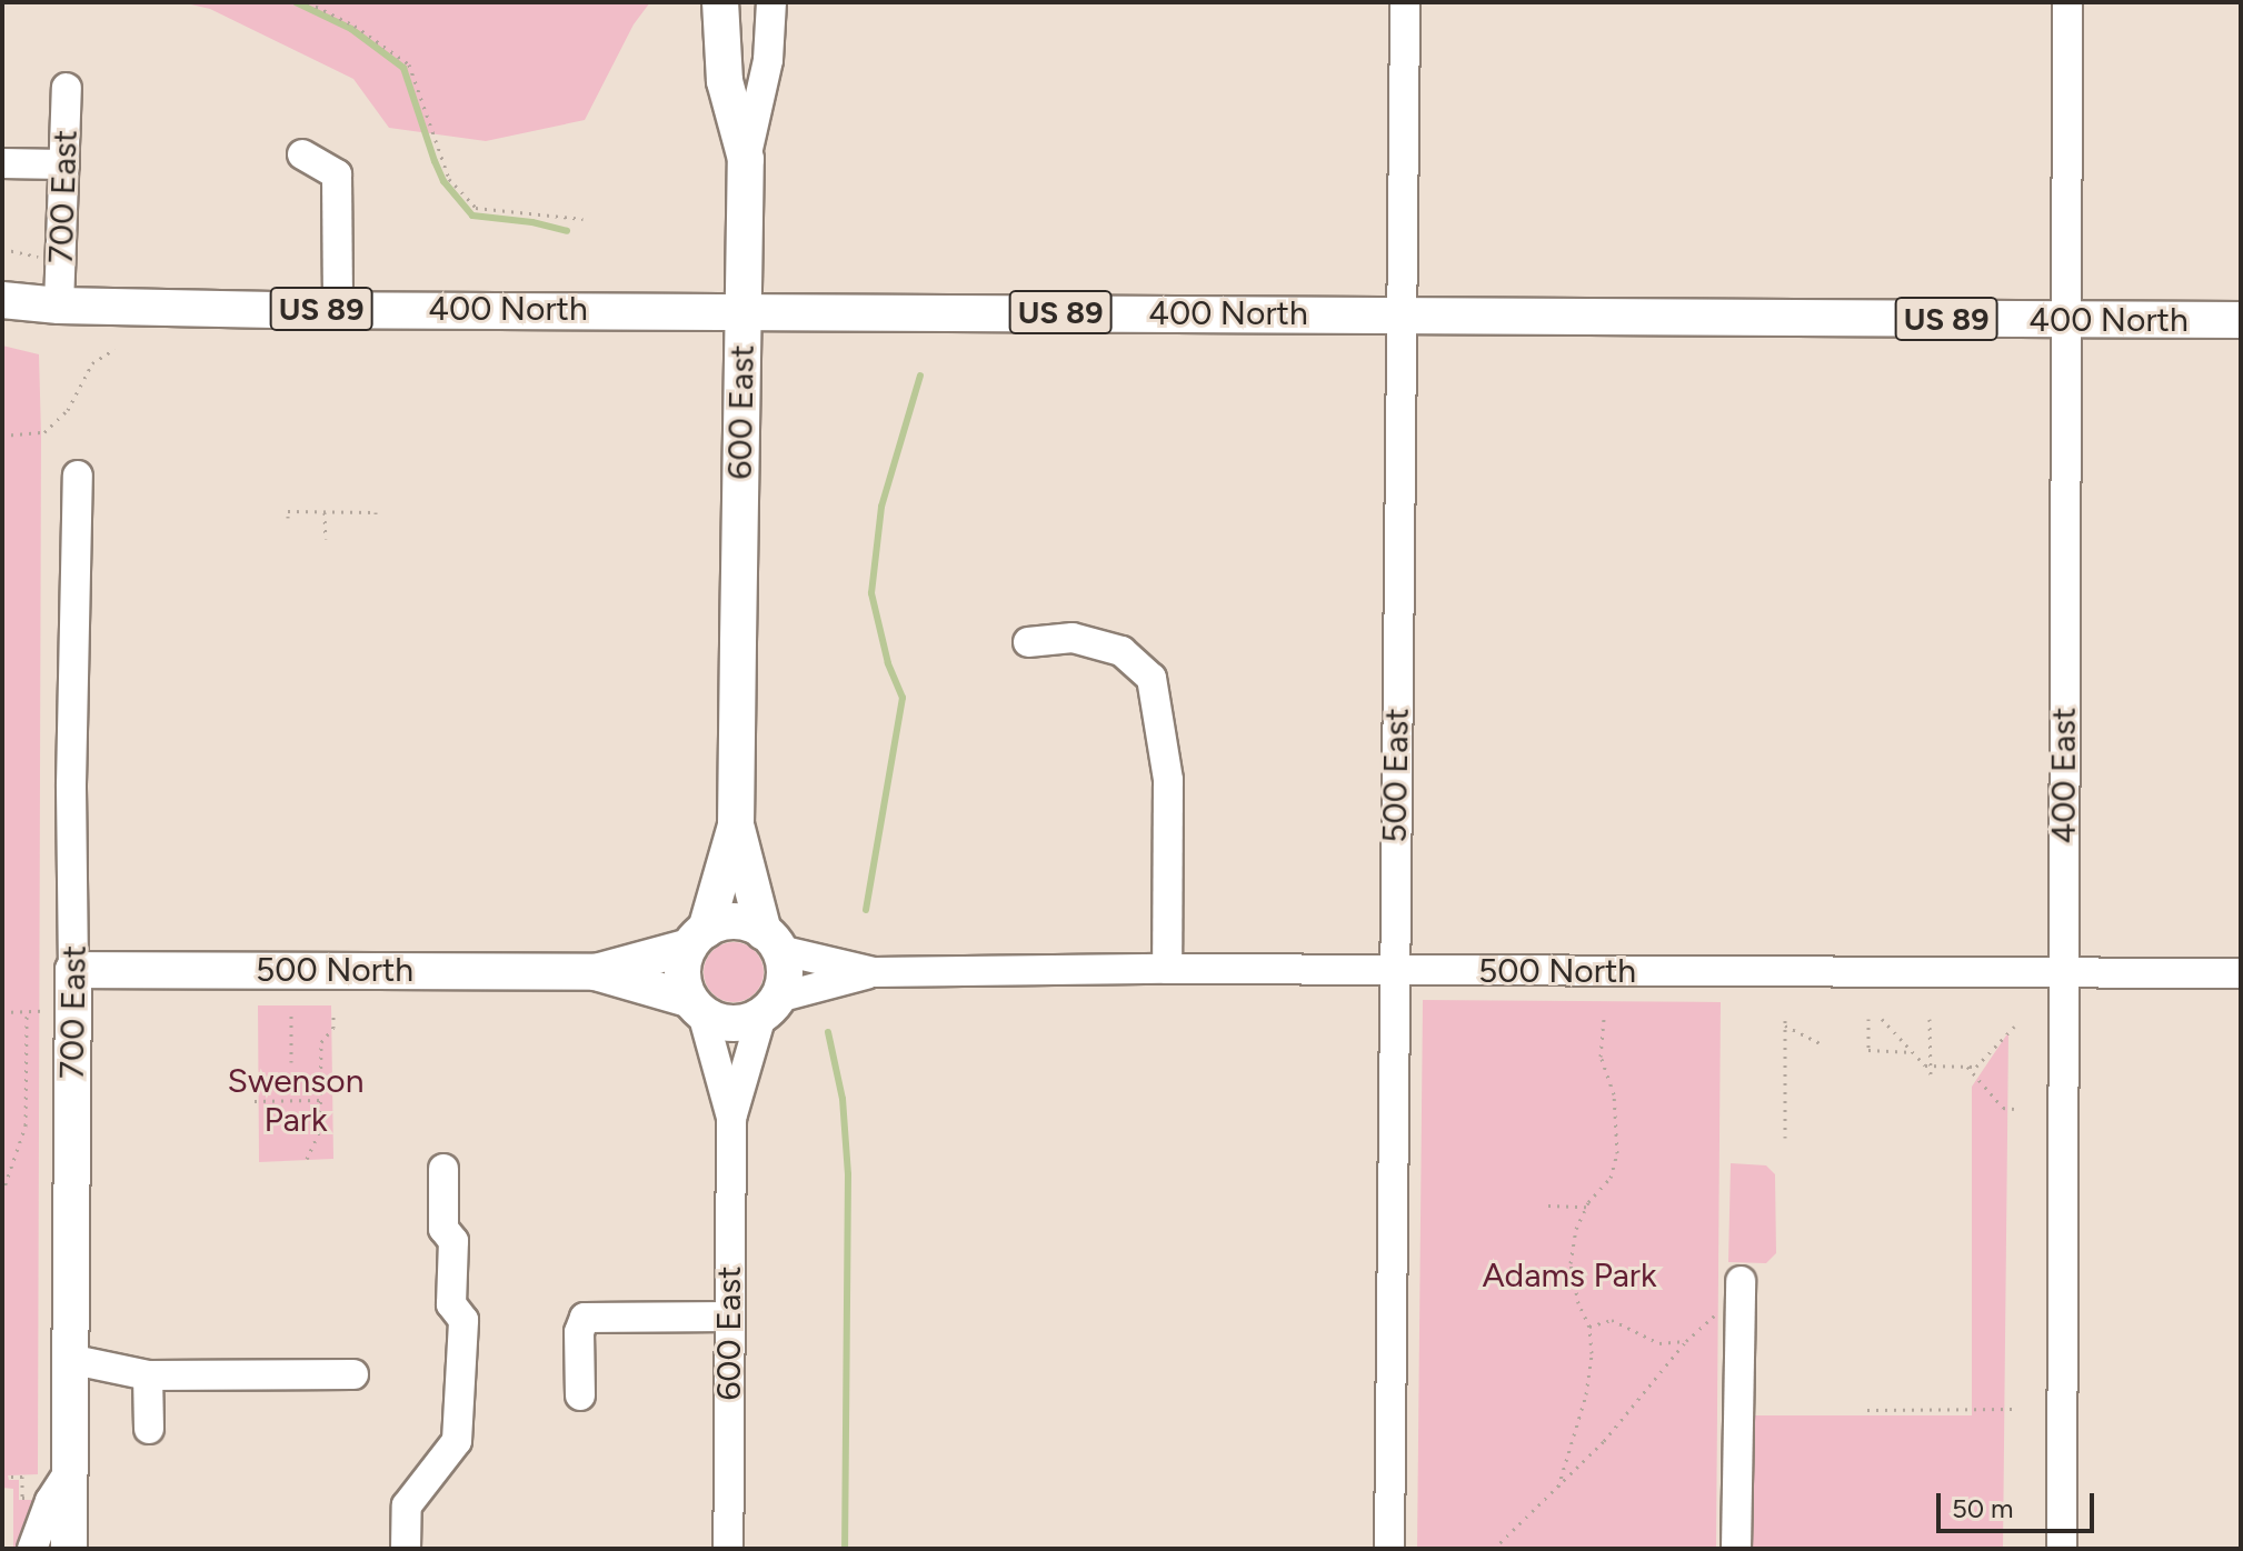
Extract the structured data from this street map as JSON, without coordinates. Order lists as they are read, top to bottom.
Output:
{
  "streets": {
    "main road": [
      "700 East",
      "US 89",
      "400 North",
      "600 East",
      "500 North"
    ],
    "street": ["500 East", "400 East"]
  },
  "crossings": [
    ["700 East", "400 North"],
    ["700 East", "500 North"],
    ["400 North", "600 East"],
    ["400 North", "500 East"],
    ["400 North", "400 East"],
    ["600 East", "500 North"],
    ["500 East", "500 North"],
    ["400 East", "500 North"]
  ],
  "parks": ["Swenson Park", "Adams Park"],
  "scale_bar": "50 m"
}
